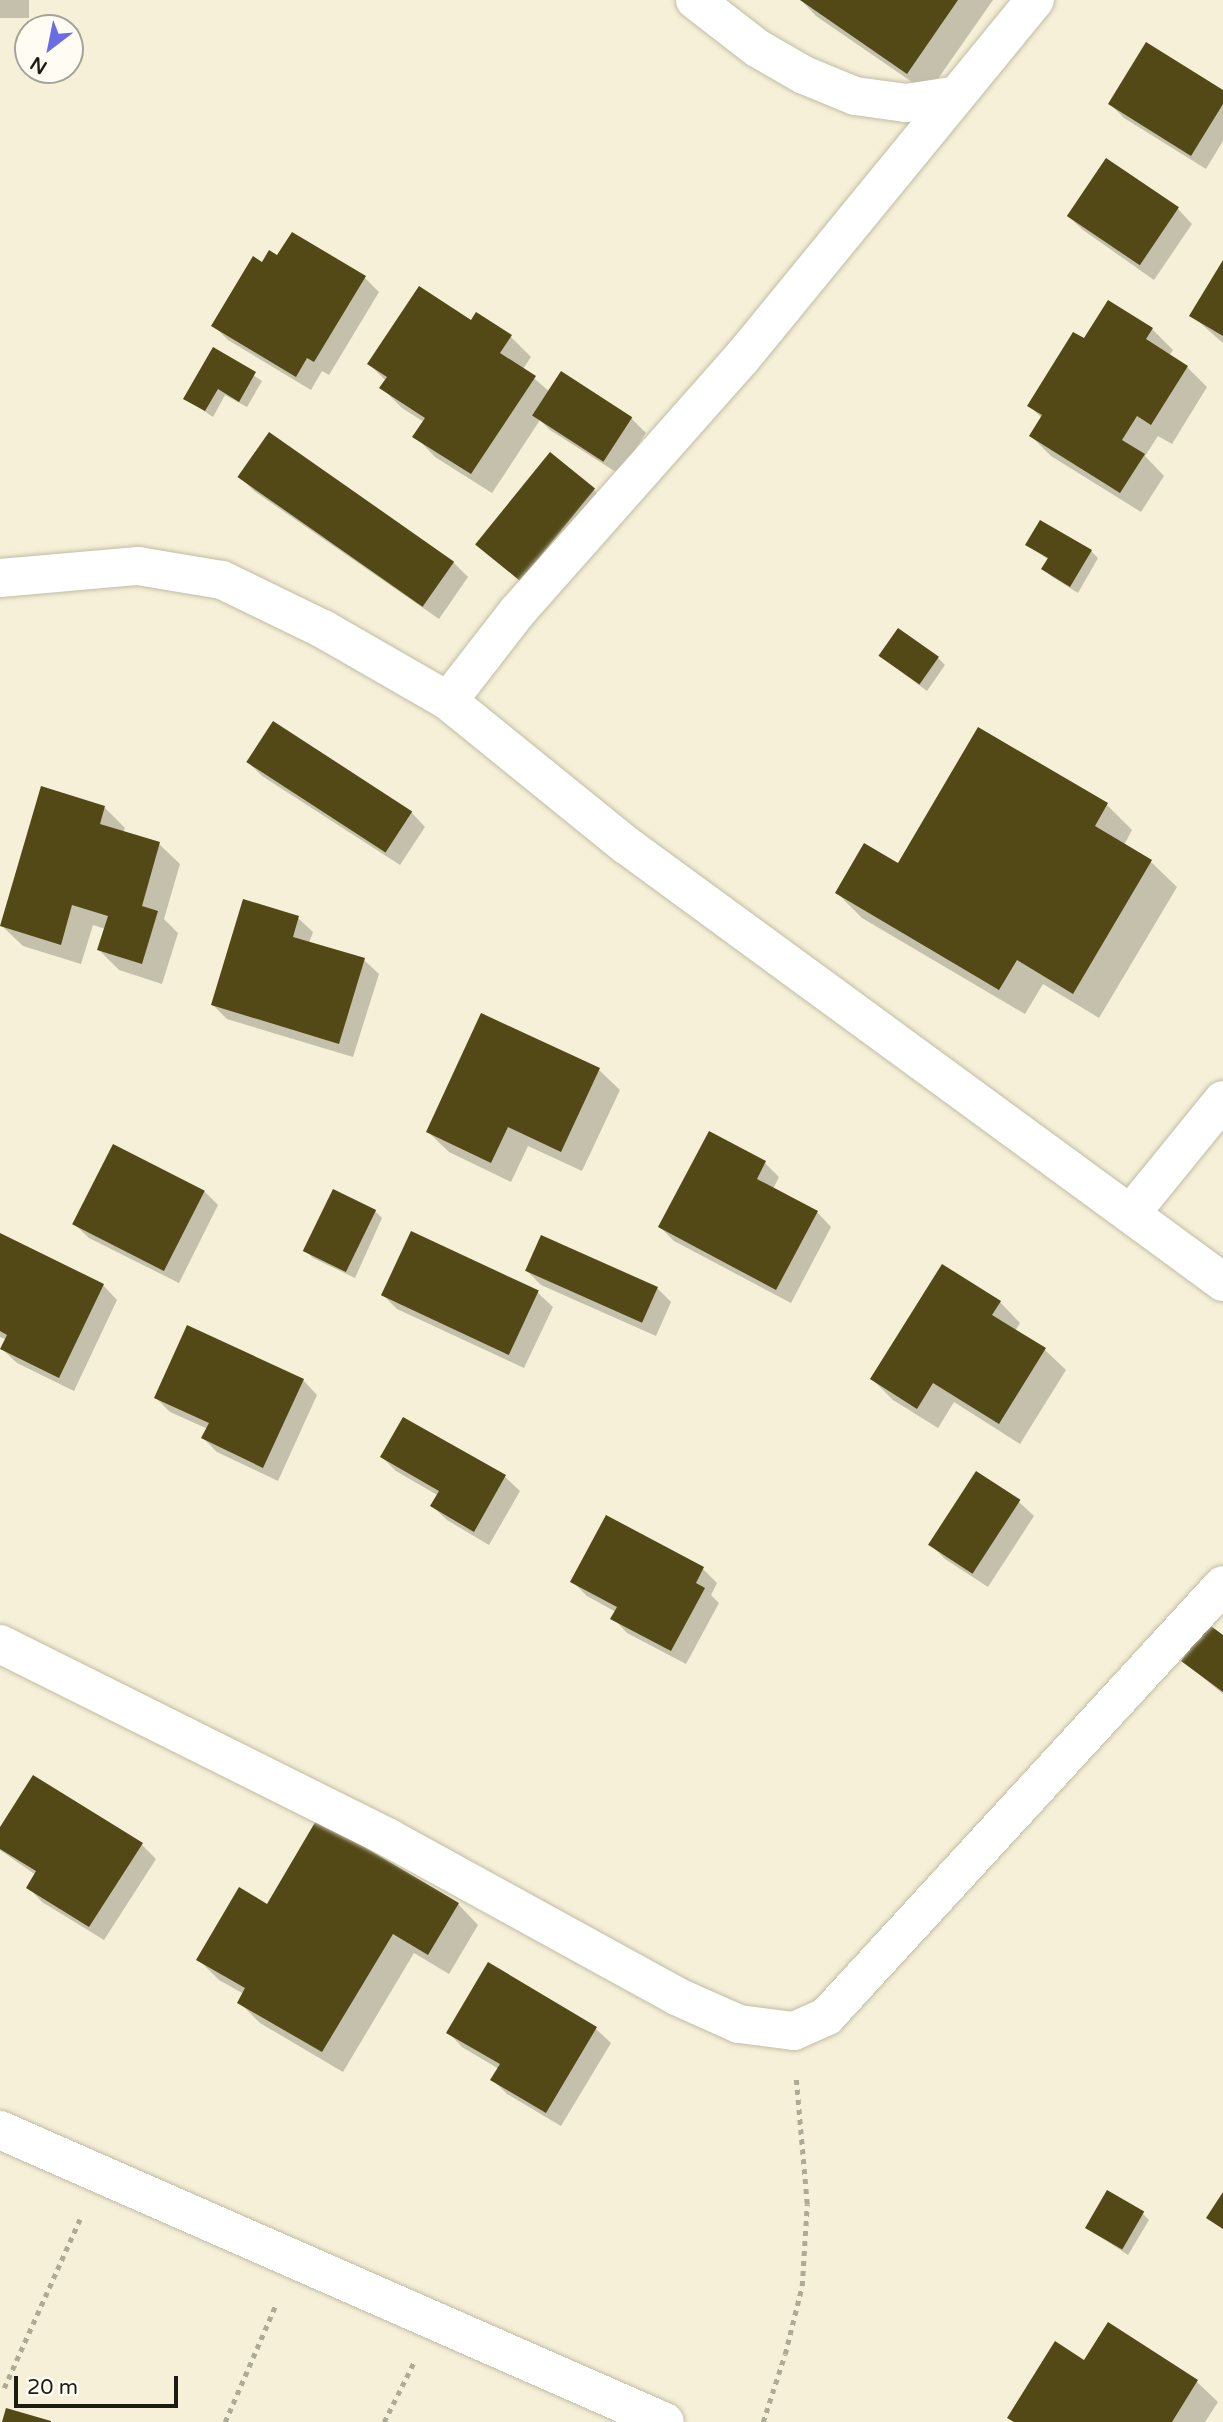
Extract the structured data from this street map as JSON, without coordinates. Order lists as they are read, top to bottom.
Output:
{
  "scale_bar": "20 m",
  "north": "bottom left"
}
